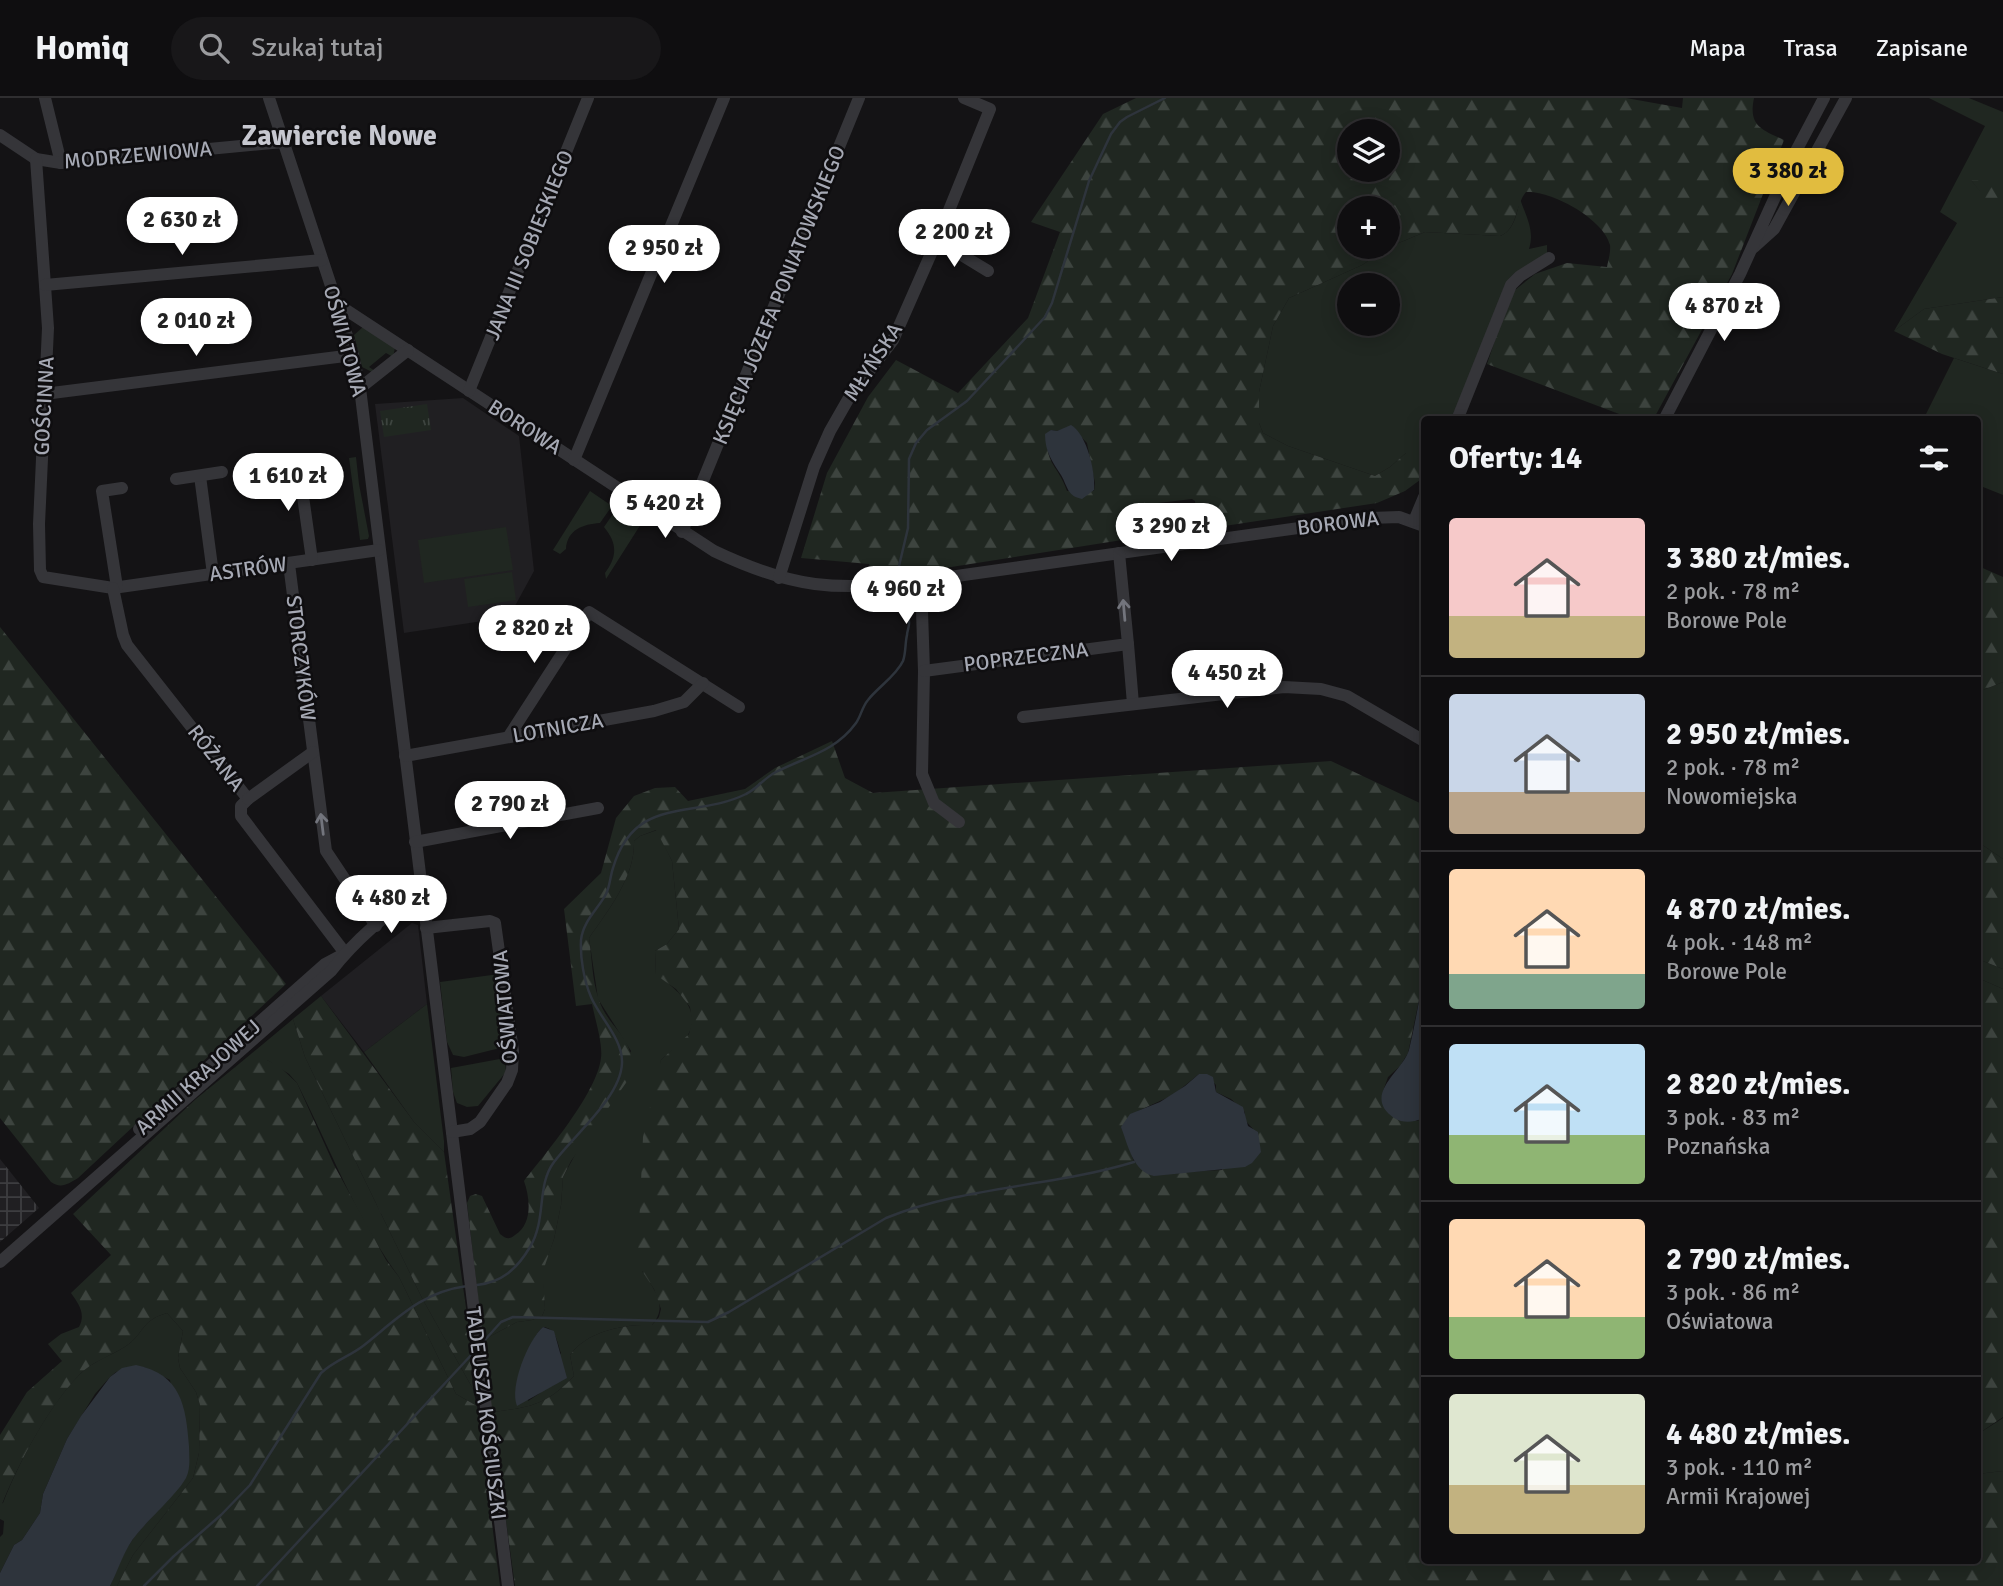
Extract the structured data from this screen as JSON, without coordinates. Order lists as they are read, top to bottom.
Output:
{
  "streets": {
    "street": [
      "MODRZEWIOWA",
      "JANA III SOBIESKIEGO",
      "KSIĘCIA JÓZEFA PONIATOWSKIEGO",
      "OŚWIATOWA",
      "MŁYŃSKA",
      "GOŚCINNA",
      "BOROWA",
      "ASTRÓW",
      "POPRZECZNA",
      "STORCZYKÓW",
      "LOTNICZA",
      "RÓŻANA",
      "ARMII KRAJOWEJ",
      "TADEUSZA KOŚCIUSZKI"
    ]
  },
  "crossings": [
    ["MODRZEWIOWA", "OŚWIATOWA"],
    ["MODRZEWIOWA", "GOŚCINNA"],
    ["JANA III SOBIESKIEGO", "BOROWA"],
    ["KSIĘCIA JÓZEFA PONIATOWSKIEGO", "BOROWA"],
    ["OŚWIATOWA", "BOROWA"],
    ["OŚWIATOWA", "ASTRÓW"],
    ["OŚWIATOWA", "LOTNICZA"],
    ["OŚWIATOWA", "ARMII KRAJOWEJ"],
    ["OŚWIATOWA", "TADEUSZA KOŚCIUSZKI"],
    ["MŁYŃSKA", "BOROWA"],
    ["GOŚCINNA", "ASTRÓW"],
    ["GOŚCINNA", "RÓŻANA"],
    ["ASTRÓW", "STORCZYKÓW"],
    ["ASTRÓW", "RÓŻANA"],
    ["STORCZYKÓW", "ARMII KRAJOWEJ"],
    ["RÓŻANA", "ARMII KRAJOWEJ"]
  ],
  "one_way": ["STORCZYKÓW"],
  "districts": ["Zawiercie Nowe"],
  "page": {
    "header": "Homiq",
    "search": "Szukaj tutaj",
    "nav": ["Mapa", "Trasa", "Zapisane"],
    "map_buttons": ["+", "−"],
    "price": [
      "3 380 zł",
      "2 630 zł",
      "2 200 zł",
      "2 950 zł",
      "4 870 zł",
      "2 010 zł",
      "1 610 zł",
      "5 420 zł",
      "3 290 zł",
      "4 960 zł",
      "2 820 zł",
      "4 450 zł",
      "2 790 zł",
      "4 480 zł"
    ],
    "heading": "Oferty: 14",
    "list": [
      {
        "name": "3 380 zł/mies.",
        "note": "2 pok. · 78 m² · Borowe Pole"
      },
      {
        "name": "2 950 zł/mies.",
        "note": "2 pok. · 78 m² · Nowomiejska"
      },
      {
        "name": "4 870 zł/mies.",
        "note": "4 pok. · 148 m² · Borowe Pole"
      },
      {
        "name": "2 820 zł/mies.",
        "note": "3 pok. · 83 m² · Poznańska"
      },
      {
        "name": "2 790 zł/mies.",
        "note": "3 pok. · 86 m² · Oświatowa"
      },
      {
        "name": "4 480 zł/mies.",
        "note": "3 pok. · 110 m² · Armii Krajowej"
      }
    ]
  }
}
